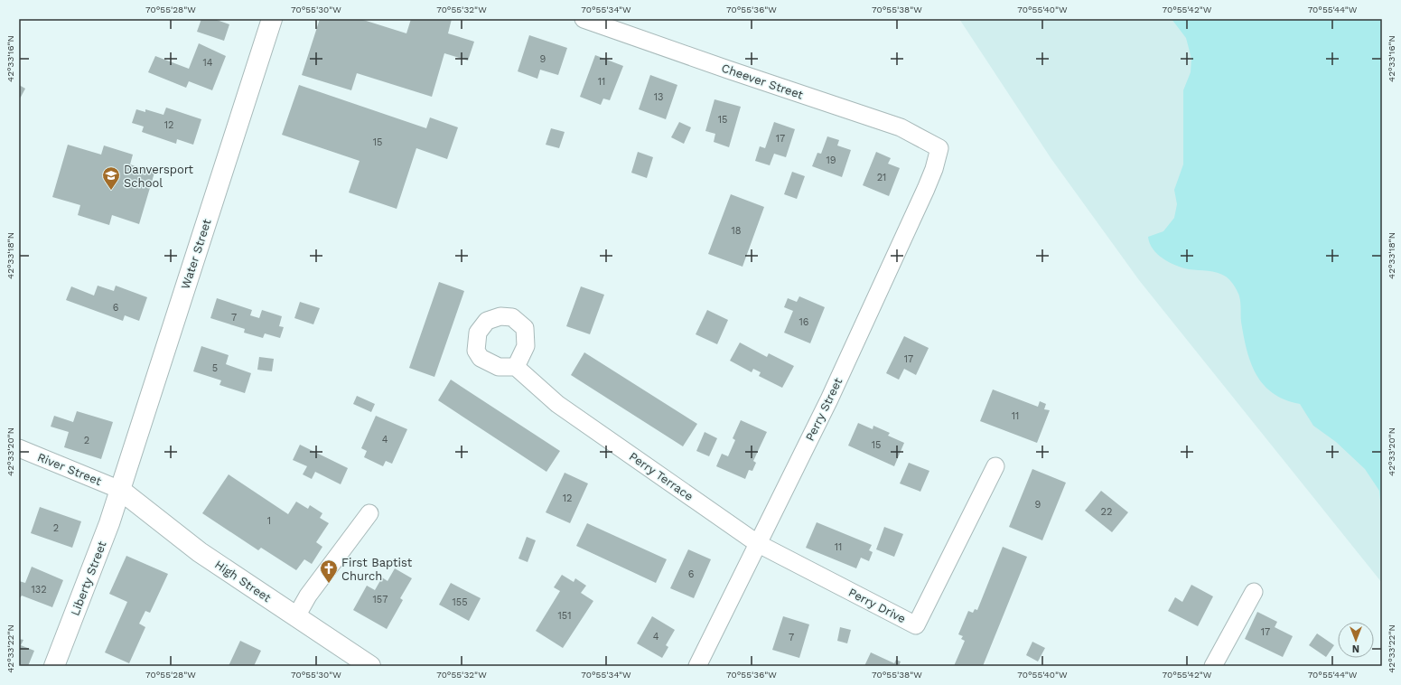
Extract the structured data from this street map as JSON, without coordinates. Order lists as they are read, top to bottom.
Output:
{
  "streets": {
    "main road": ["Water Street", "Liberty Street", "High Street"],
    "street": [
      "Cheever Street",
      "Perry Street",
      "River Street",
      "Perry Terrace",
      "Perry Drive"
    ]
  },
  "crossings": [
    ["Cheever Street", "Perry Street"],
    ["Water Street", "River Street"],
    ["Water Street", "Liberty Street"],
    ["Water Street", "High Street"],
    ["Perry Street", "Perry Terrace"],
    ["Perry Street", "Perry Drive"],
    ["River Street", "Liberty Street"],
    ["River Street", "High Street"],
    ["Perry Terrace", "Perry Drive"],
    ["Liberty Street", "High Street"]
  ],
  "places": {
    "school or university": ["Danversport School"],
    "church": ["First Baptist Church"]
  },
  "house_numbers": [
    "9",
    "14",
    "11",
    "13",
    "15",
    "12",
    "17",
    "15",
    "19",
    "21",
    "18",
    "6",
    "7",
    "16",
    "17",
    "5",
    "11",
    "4",
    "2",
    "15",
    "12",
    "9",
    "22",
    "1",
    "2",
    "11",
    "6",
    "132",
    "157",
    "155",
    "151",
    "17",
    "4",
    "7"
  ],
  "north": "bottom",
  "coordinates": [
    "70°55'28\"W",
    "70°55'30\"W",
    "70°55'32\"W",
    "70°55'34\"W",
    "70°55'36\"W",
    "70°55'38\"W",
    "70°55'40\"W",
    "70°55'42\"W",
    "70°55'44\"W",
    "42°33'16\"N",
    "42°33'18\"N",
    "42°33'20\"N",
    "42°33'22\"N"
  ]
}
